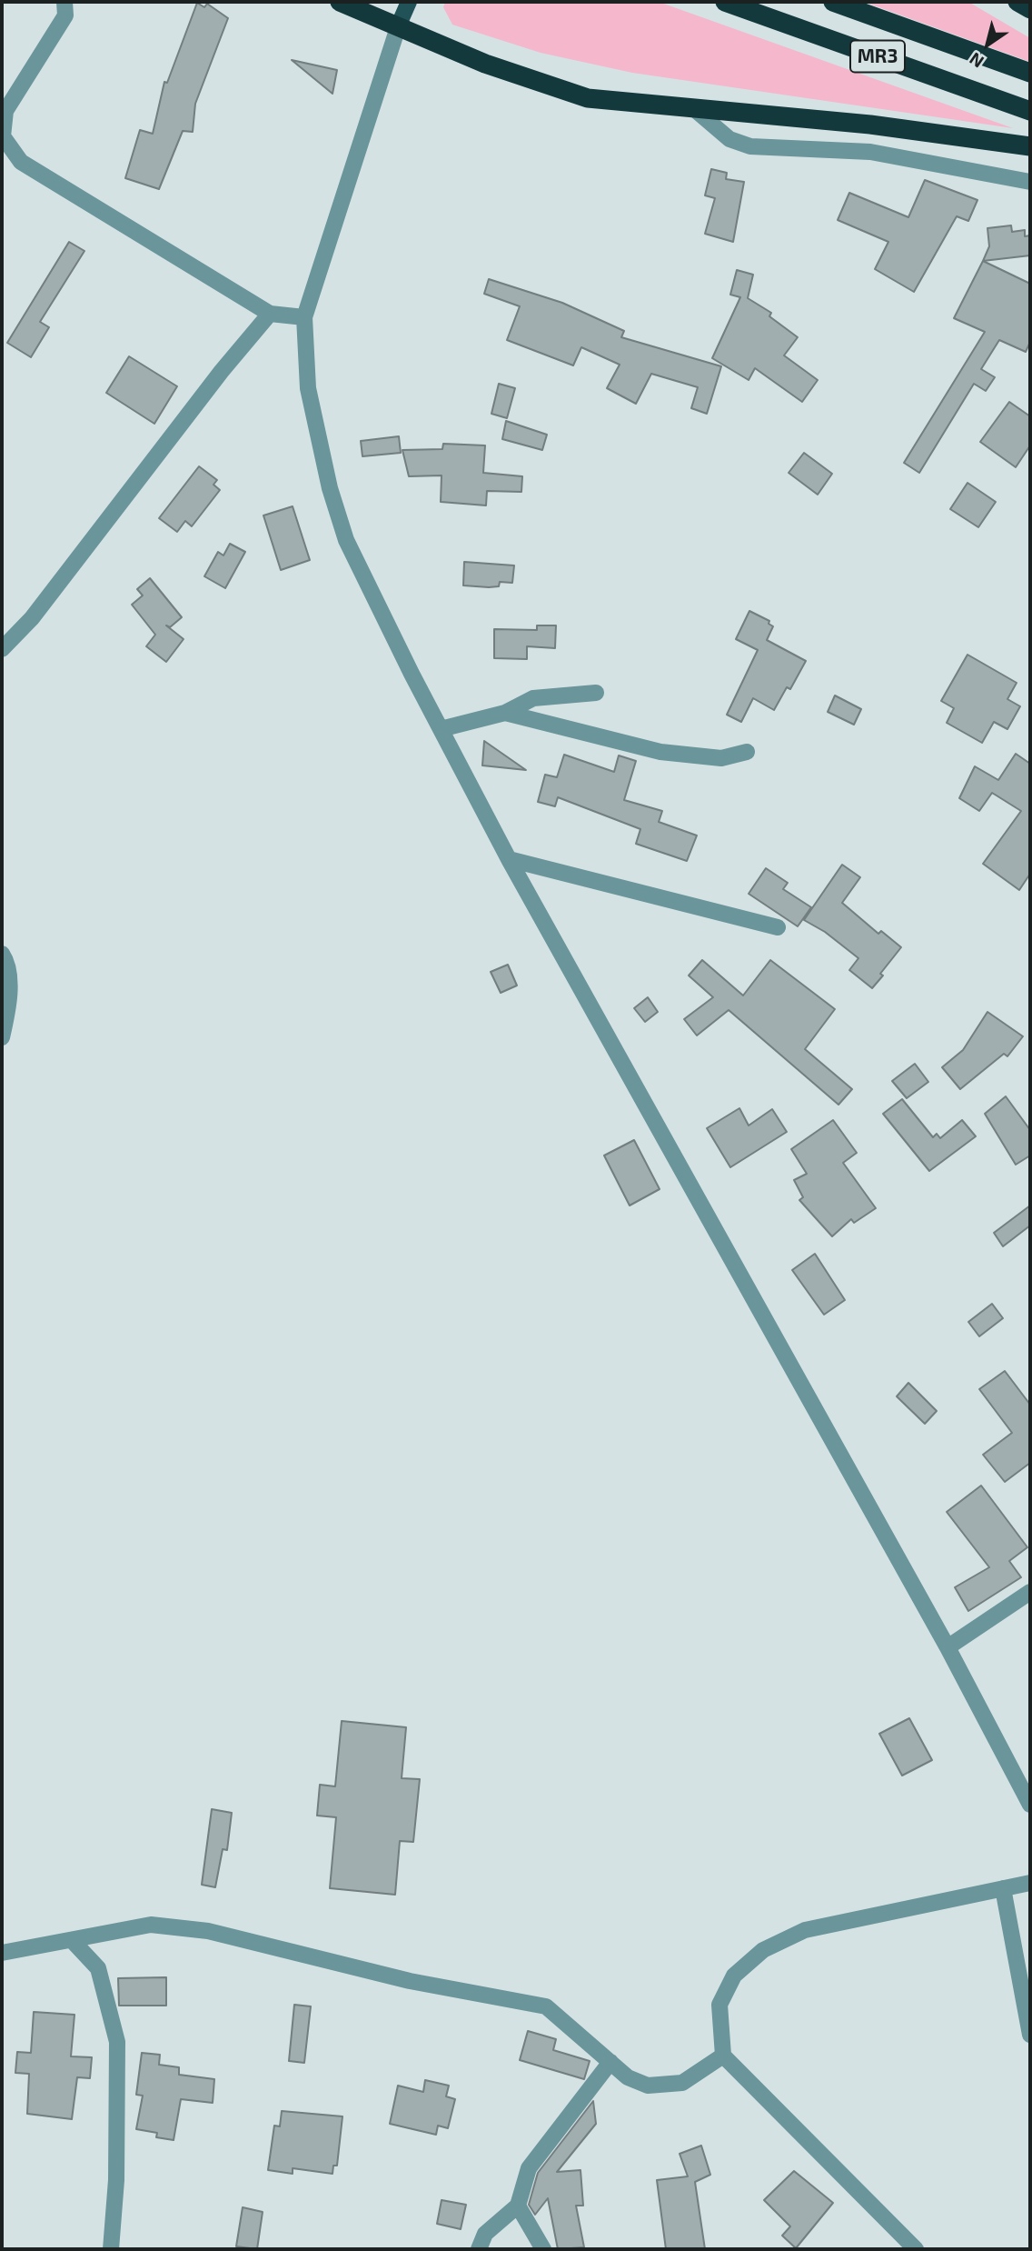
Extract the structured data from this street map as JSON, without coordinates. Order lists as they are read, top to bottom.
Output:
{
  "streets": {
    "highway": ["MR3"]
  },
  "north": "bottom left"
}
